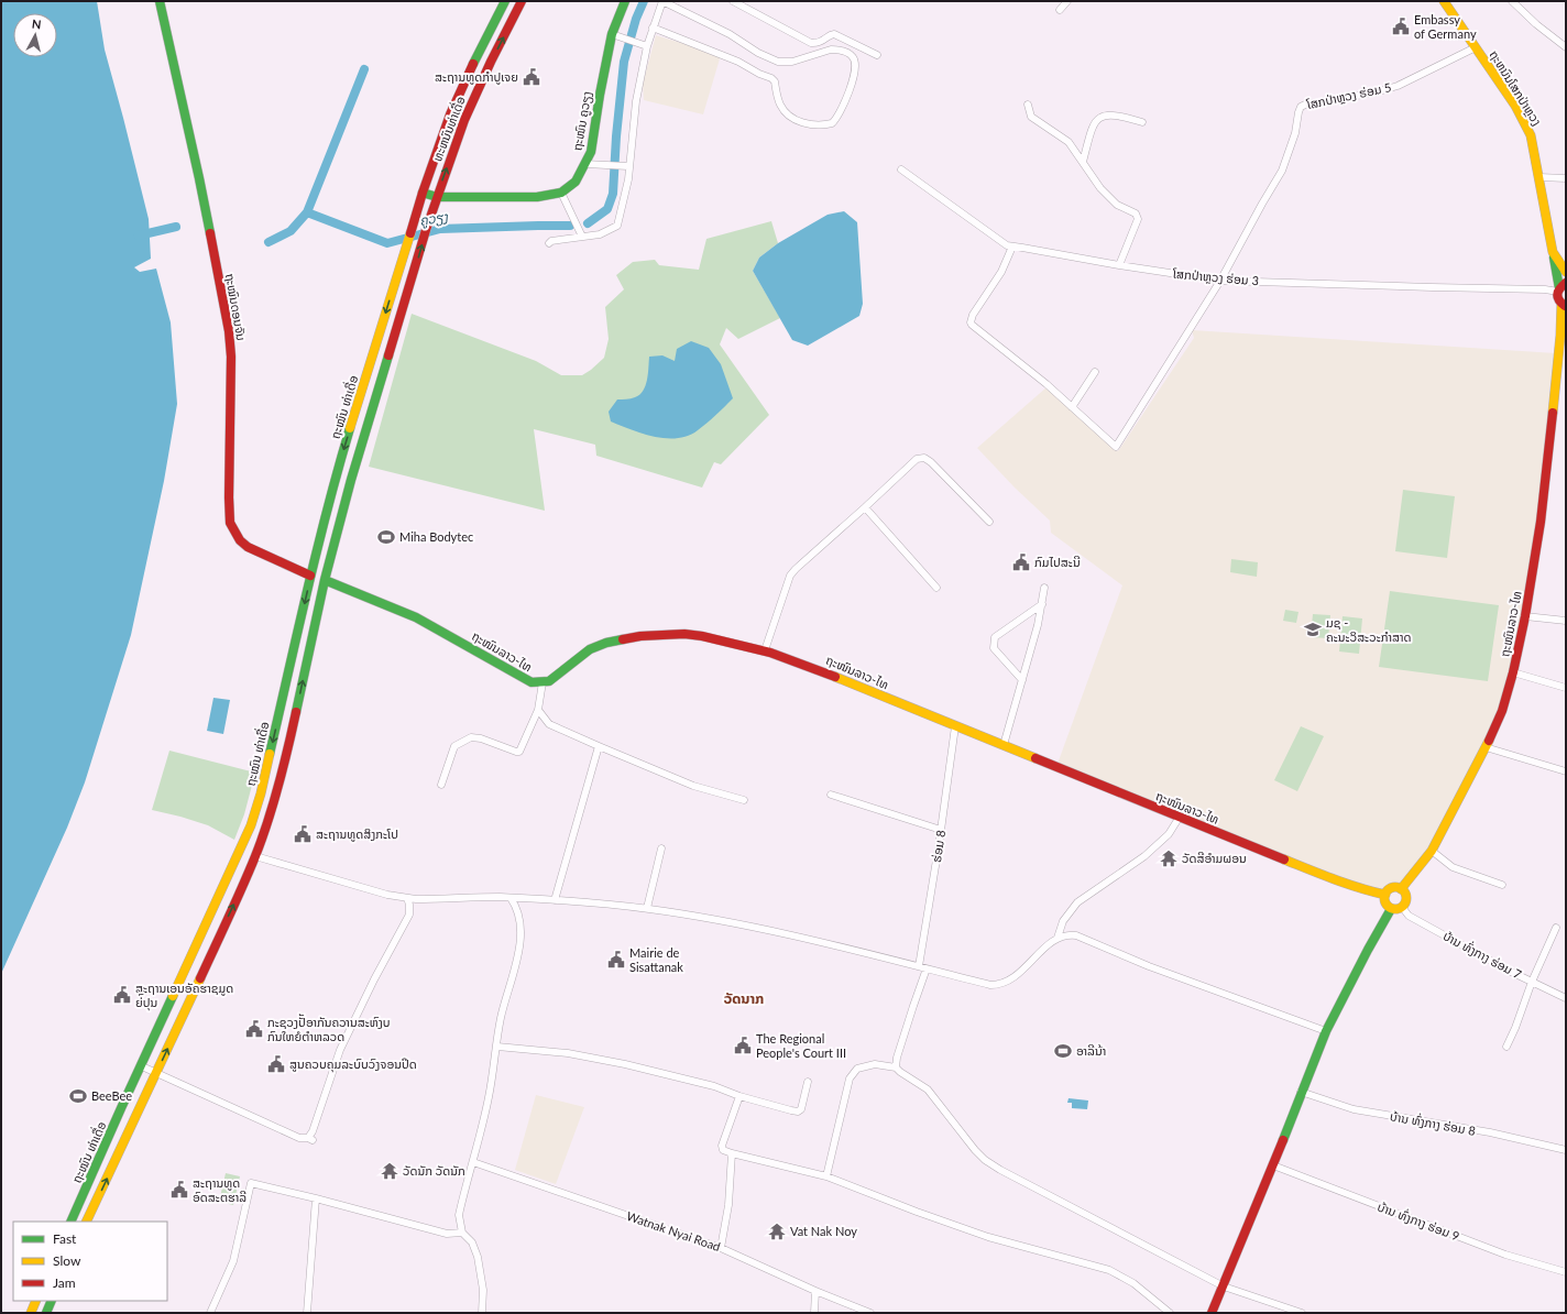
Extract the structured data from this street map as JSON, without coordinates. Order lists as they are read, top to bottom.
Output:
{
  "streets": {
    "street": [
      "ຖະຫນົນໂສກປ່າຫຼວງ",
      "ໂສກປ່າຫຼວງ ຮ່ອມ 5",
      "ຖະໜົນ ຄູວຽງ",
      "ທະຫນົນທ່າເດື່ອ",
      "ໂສກປ່າຫຼວງ ຮ່ອມ 3",
      "ຖະໝົນດອນຈັນ",
      "ຖະໝົນ ທ່າເດື່ອ",
      "ຖະໜົນລາວ-ໄທ",
      "ຮ່ອມ 8",
      "ບ້ານ ທົ່ງກາງ ຮ່ອມ 7",
      "ບ້ານ ທົ່ງກາງ ຮ່ອມ 8",
      "ບ້ານ ທົ່ງກາງ ຮ່ອມ 9",
      "Watnak Nyai Road"
    ]
  },
  "crossings": [
    ["ຖະຫນົນໂສກປ່າຫຼວງ", "ໂສກປ່າຫຼວງ ຮ່ອມ 5"],
    ["ຖະຫນົນໂສກປ່າຫຼວງ", "ຖະໜົນລາວ-ໄທ"],
    ["ໂສກປ່າຫຼວງ ຮ່ອມ 5", "ໂສກປ່າຫຼວງ ຮ່ອມ 3"],
    ["ທະຫນົນທ່າເດື່ອ", "ຖະໝົນດອນຈັນ"],
    ["ທະຫນົນທ່າເດື່ອ", "ຖະໝົນ ທ່າເດື່ອ"],
    ["ທະຫນົນທ່າເດື່ອ", "ຖະໜົນລາວ-ໄທ"],
    ["ໂສກປ່າຫຼວງ ຮ່ອມ 3", "ຖະໜົນລາວ-ໄທ"],
    ["ຖະໝົນດອນຈັນ", "ຖະໝົນ ທ່າເດື່ອ"],
    ["ຖະໝົນດອນຈັນ", "ຖະໜົນລາວ-ໄທ"],
    ["ຖະໜົນລາວ-ໄທ", "ຮ່ອມ 8"],
    ["ຖະໜົນລາວ-ໄທ", "ບ້ານ ທົ່ງກາງ ຮ່ອມ 7"]
  ],
  "districts": ["ວັດນາກ"],
  "water": ["ຄູວຽງ"],
  "places": {
    "public building": [
      "Embassy of Germany",
      "ສະຖານທູດກຳປູເຈຍ",
      "ກົມໄປສະນີ",
      "ສະຖານທູດສິງກະໂປ",
      "Mairie de Sisattanak",
      "ສະຖານເອນອັຄຮາຊມູດ ຍ່ົປຸນ",
      "ກະຊວງປັັອາກັນຄວານສະຫົງບ ກົນໃຫຍໍຕຳຫລວດ",
      "The Regional People's Court III",
      "ສູນຄວບຄຸມລະບົບວົງຈອນປິດ",
      "ສະຖານທູດ ອົດສະຕຮາລີ"
    ],
    "sports": ["Miha Bodytec", "ອາລີນ້າ", "BeeBee"],
    "school or university": ["ມຊ - ຄະນະວິສະວະກຳສາດ"],
    "temple": ["ວັດສີອຳມຜອນ", "ວັດນັກ ວັດນັກ", "Vat Nak Noy"]
  },
  "legend": ["Fast", "Slow", "Jam"],
  "north": "top"
}
